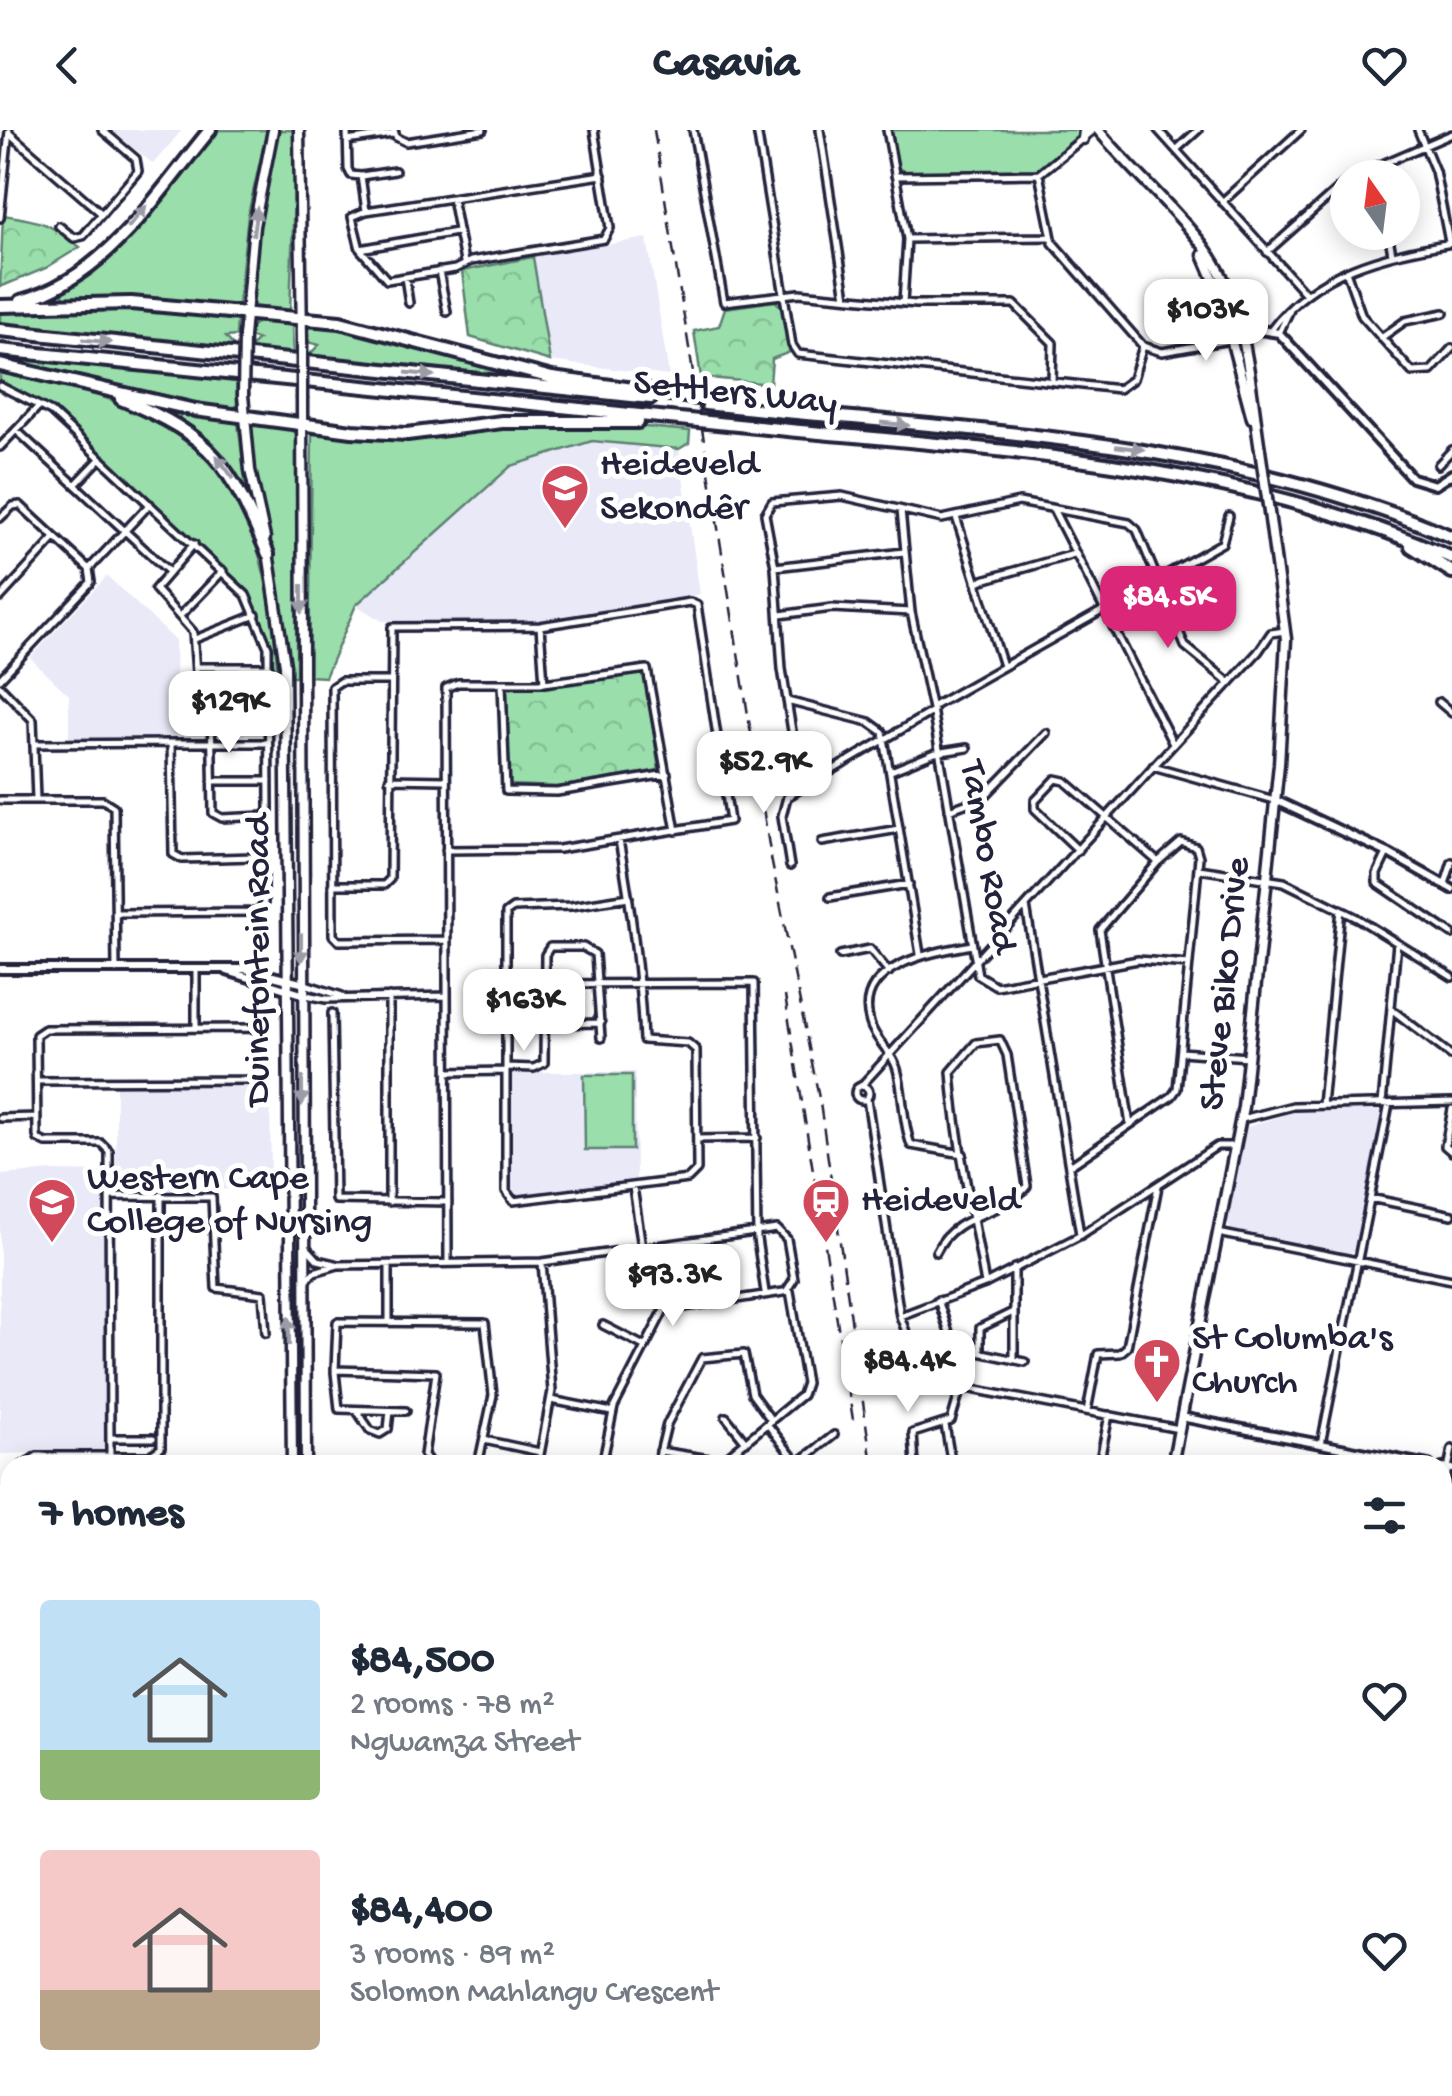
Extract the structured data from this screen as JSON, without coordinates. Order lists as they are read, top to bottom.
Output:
{
  "streets": {
    "highway": ["Settlers Way"],
    "main road": ["Duinefontein Road", "Steve Biko Drive"],
    "street": ["Tambo Road"]
  },
  "places": {
    "school or university": ["Heideveld Sekondêr", "Western Cape College of Nursing"],
    "station": ["Heideveld"],
    "church": ["St Columba's Church"]
  },
  "north": "top",
  "page": {
    "header": "Casavia",
    "price": [
      "$103K",
      "$84.5K",
      "$129K",
      "$52.9K",
      "$163K",
      "$93.3K",
      "$84.4K"
    ],
    "heading": "7 homes",
    "list": [
      {
        "name": "$84,500",
        "note": "2 rooms · 78 m² · Ngwamza Street"
      },
      {
        "name": "$84,400",
        "note": "3 rooms · 89 m² · Solomon Mahlangu Crescent"
      }
    ]
  }
}
